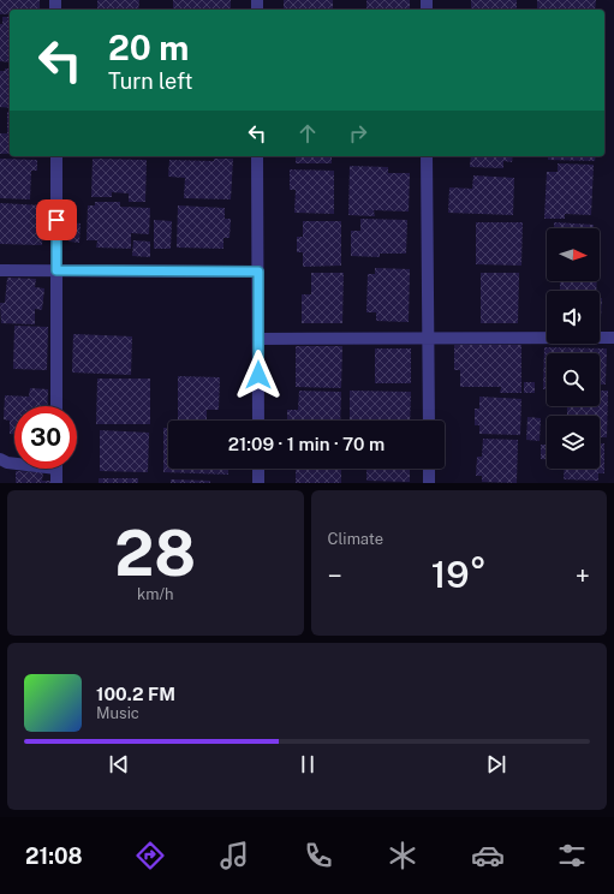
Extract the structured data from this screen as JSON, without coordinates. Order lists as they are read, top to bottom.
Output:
{
  "north": "right",
  "page": {
    "turn": ["20 m", "Turn left"],
    "limit": "30",
    "trip": "21:09 · 1 min · 70 m",
    "tile": [
      ["28", "km/h"],
      "Climate"
    ],
    "heat": ["−", "19°", "+"],
    "song": ["100.2 FM", "Music"],
    "tabs": "21:08"
  }
}
